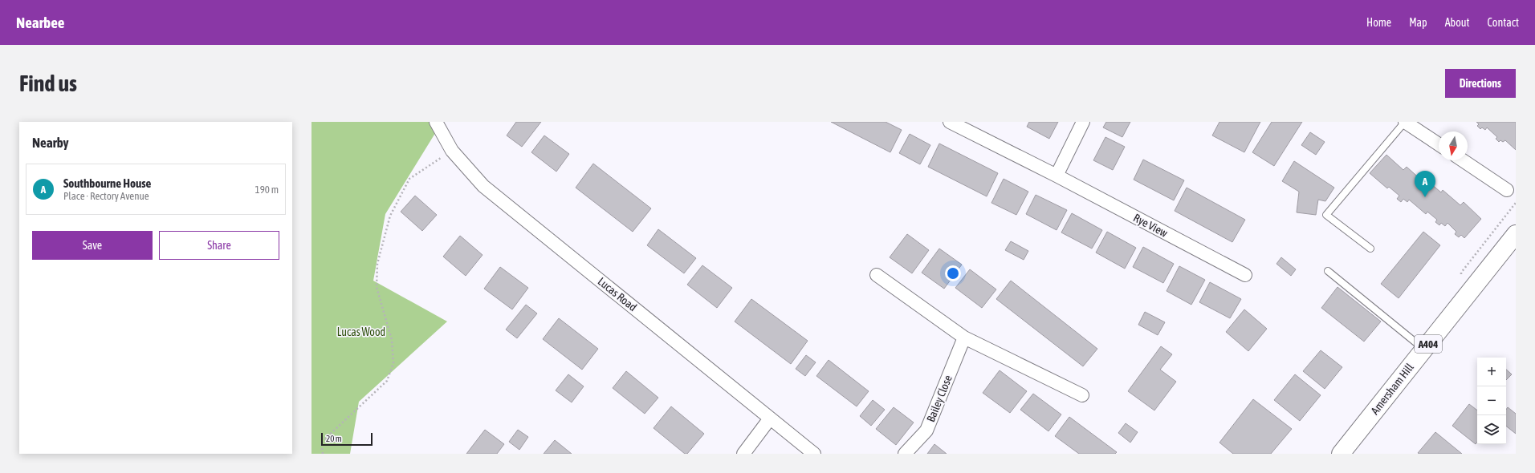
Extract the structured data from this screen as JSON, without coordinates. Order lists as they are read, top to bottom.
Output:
{
  "streets": {
    "main road": ["A404", "Amersham Hill"],
    "street": ["Rye View", "Lucas Road", "Bailey Close"]
  },
  "parks": ["Lucas Wood"],
  "scale_bar": "20 m",
  "north": "bottom",
  "page": {
    "header": "Nearbee",
    "nav": [
      "Home",
      "Map",
      "About",
      "Contact"
    ],
    "buttons": [
      "Directions",
      ["Save", "Share"]
    ],
    "title": "Find us",
    "heading": "Nearby",
    "list": [
      {
        "mark": "A",
        "name": "Southbourne House",
        "note": "Place · Rectory Avenue",
        "value": "190 m"
      }
    ],
    "pins": "A",
    "map_buttons": ["+", "−"],
    "scale": "20 m"
  }
}
